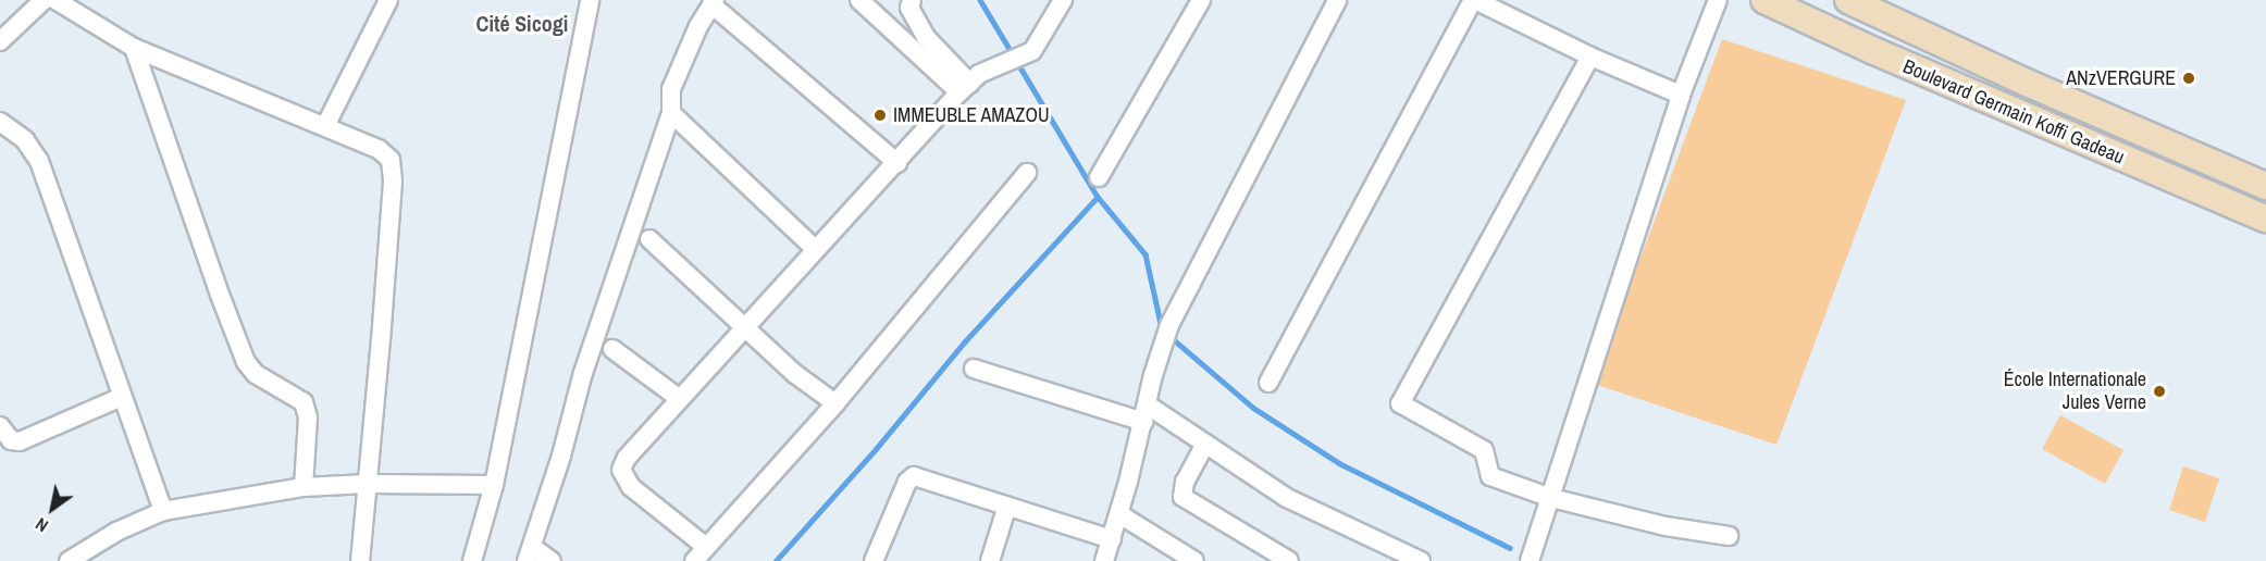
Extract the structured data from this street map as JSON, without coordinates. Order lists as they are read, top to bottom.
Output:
{
  "streets": {
    "main road": ["Boulevard Germain Koffi Gadeau"]
  },
  "districts": ["Cité Sicogi"],
  "places": ["ANzVERGURE", "IMMEUBLE AMAZOU", "École Internationale Jules Verne"],
  "north": "bottom left"
}
